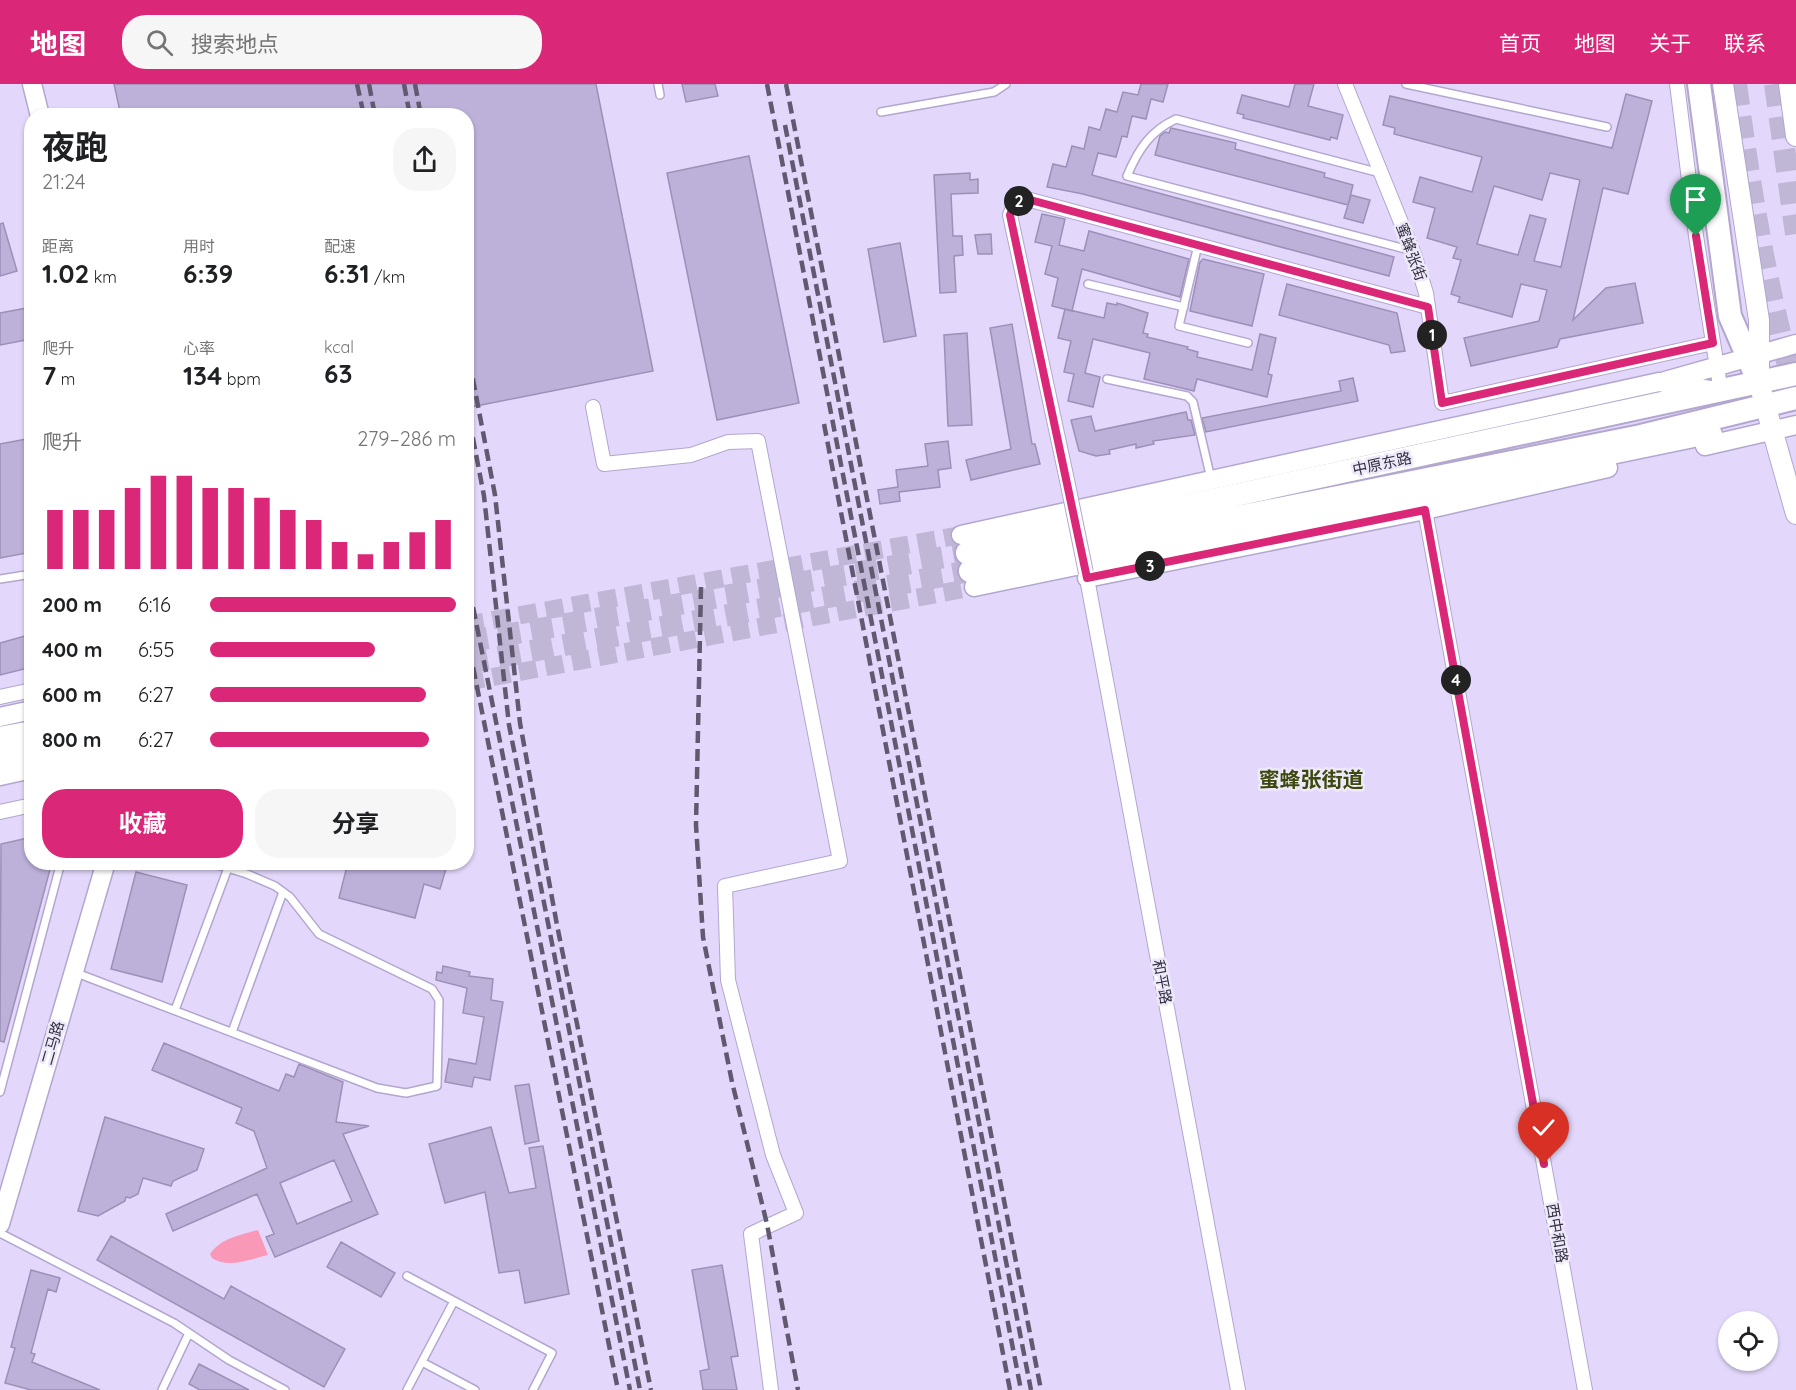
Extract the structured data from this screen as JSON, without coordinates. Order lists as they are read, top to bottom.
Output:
{
  "streets": {
    "main road": ["中原东路"],
    "street": [
      "蜜蜂张街",
      "和平路",
      "二马路",
      "西中和路"
    ]
  },
  "districts": ["蜜蜂张街道"],
  "page": {
    "header": "地图",
    "search": "搜索地点",
    "nav": [
      "首页",
      "地图",
      "关于",
      "联系"
    ],
    "heading": ["夜跑", "21:24"],
    "pins": [
      "2",
      "1",
      "3",
      "4"
    ],
    "stats": [
      ["距离", "1.02 km"],
      ["用时", "6:39"],
      ["配速", "6:31 /km"],
      ["爬升", "7 m"],
      ["心率", "134 bpm"],
      ["kcal", "63"]
    ],
    "chart": ["爬升", "279–286 m"],
    "list": [
      {
        "name": "200 m",
        "note": "6:16"
      },
      {
        "name": "400 m",
        "note": "6:55"
      },
      {
        "name": "600 m",
        "note": "6:27"
      },
      {
        "name": "800 m",
        "note": "6:27"
      }
    ],
    "buttons": ["收藏", "分享"]
  }
}
